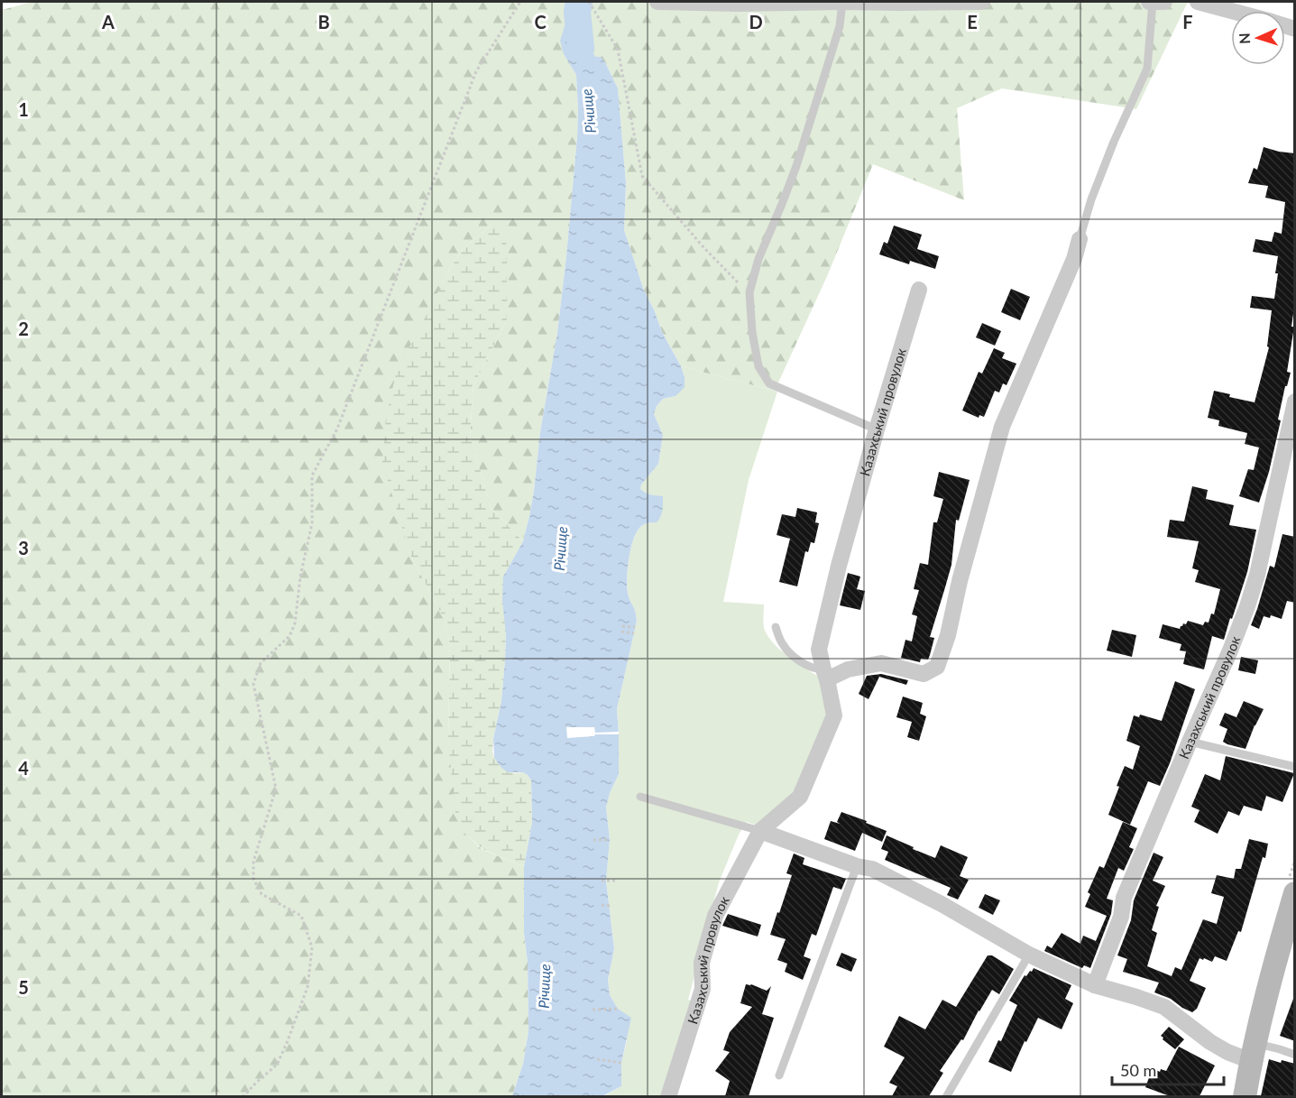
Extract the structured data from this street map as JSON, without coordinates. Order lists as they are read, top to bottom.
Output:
{
  "streets": {
    "street": ["Казахський провулок"]
  },
  "water": ["Річище"],
  "scale_bar": "50 m",
  "north": "left",
  "grid": {
    "columns": [
      "A",
      "B",
      "C",
      "D",
      "E",
      "F"
    ],
    "rows": [
      "1",
      "2",
      "3",
      "4",
      "5"
    ]
  }
}
